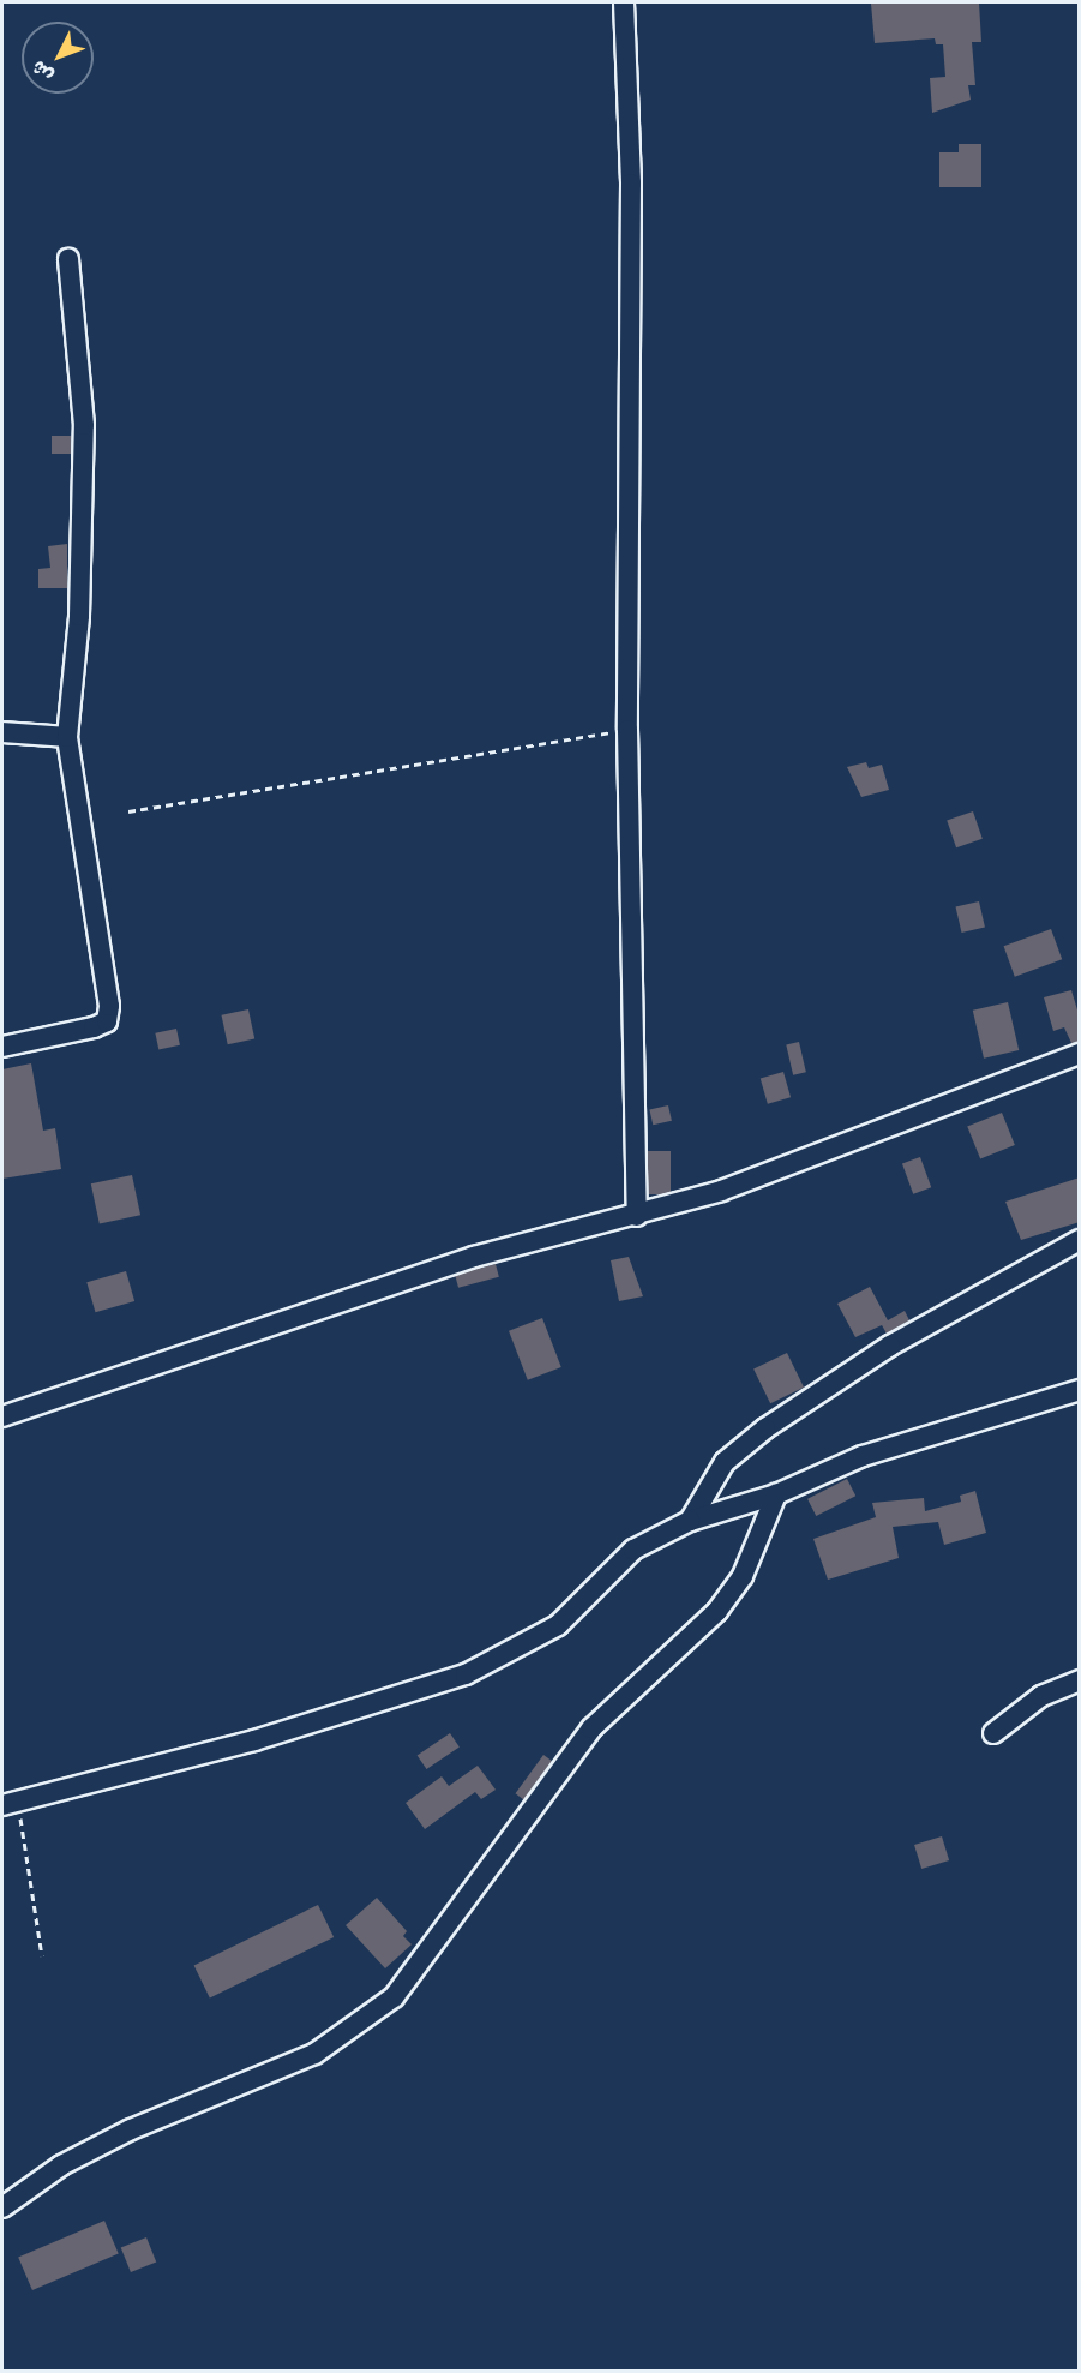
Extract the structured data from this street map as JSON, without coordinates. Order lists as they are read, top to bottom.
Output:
{
  "north": "bottom left"
}
